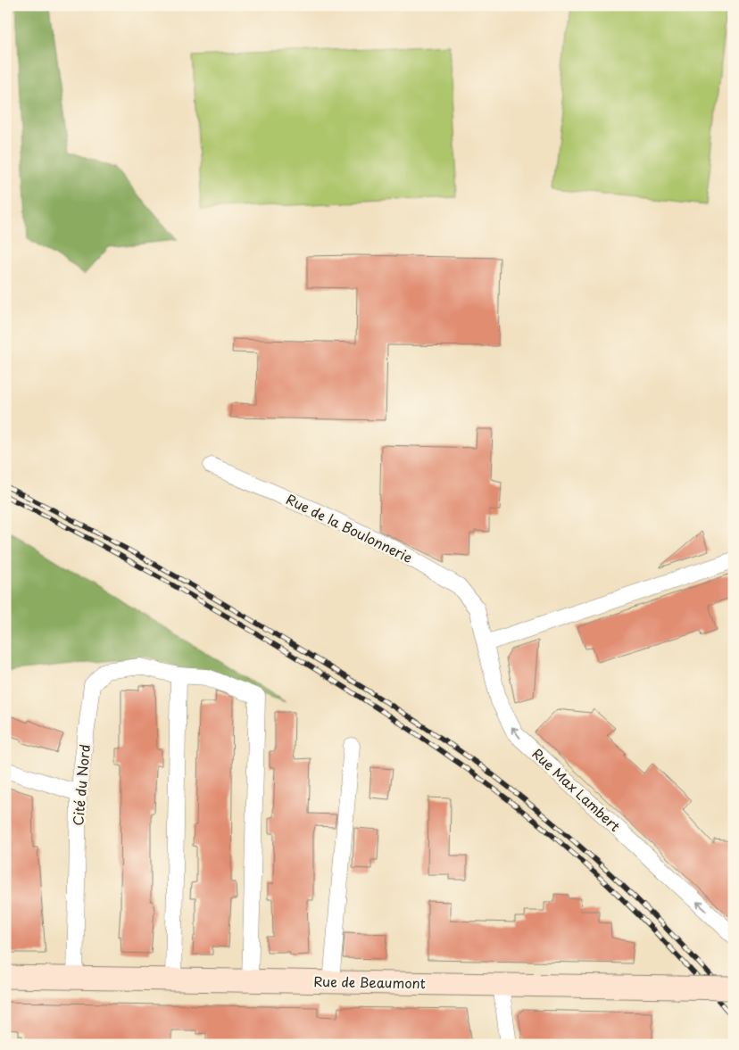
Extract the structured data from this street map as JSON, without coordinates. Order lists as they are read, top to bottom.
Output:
{
  "streets": {
    "main road": ["Rue de Beaumont"],
    "street": ["Rue de la Boulonnerie", "Cité du Nord", "Rue Max Lambert"]
  },
  "crossings": [
    ["Rue de la Boulonnerie", "Rue Max Lambert"],
    ["Cité du Nord", "Rue de Beaumont"]
  ],
  "one_way": ["Rue Max Lambert"]
}
